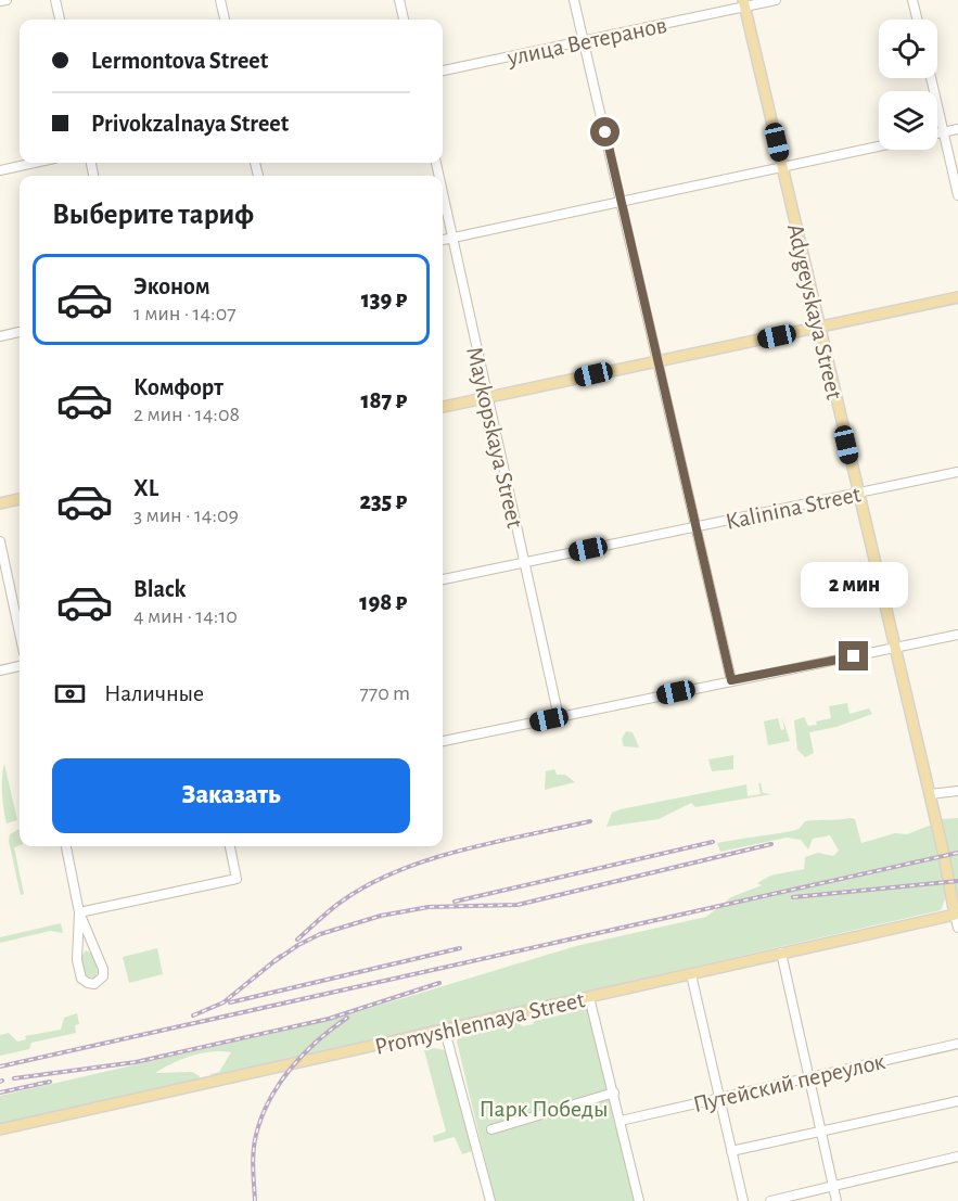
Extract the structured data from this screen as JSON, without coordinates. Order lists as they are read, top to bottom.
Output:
{
  "streets": {
    "main road": ["Adygeyskaya Street", "Promyshlennaya Street"],
    "street": [
      "улица Ветеранов",
      "Maykopskaya Street",
      "Kalinina Street",
      "Путейский переулок"
    ]
  },
  "crossings": [
    ["улица Ветеранов", "Adygeyskaya Street"],
    ["Adygeyskaya Street", "Kalinina Street"],
    ["Adygeyskaya Street", "Promyshlennaya Street"],
    ["Maykopskaya Street", "Kalinina Street"]
  ],
  "parks": ["Парк Победы"],
  "page": {
    "banner": ["Lermontova Street", "Privokzalnaya Street"],
    "heading": "Выберите тариф",
    "list": [
      {
        "name": "Эконом",
        "note": "1 мин · 14:07",
        "value": "139 ₽"
      },
      {
        "name": "Комфорт",
        "note": "2 мин · 14:08",
        "value": "187 ₽"
      },
      {
        "name": "XL",
        "note": "3 мин · 14:09",
        "value": "235 ₽"
      },
      {
        "name": "Black",
        "note": "4 мин · 14:10",
        "value": "198 ₽"
      }
    ],
    "bubble": "2 мин",
    "pay": ["Наличные", "770 m"],
    "buttons": "Заказать"
  }
}
